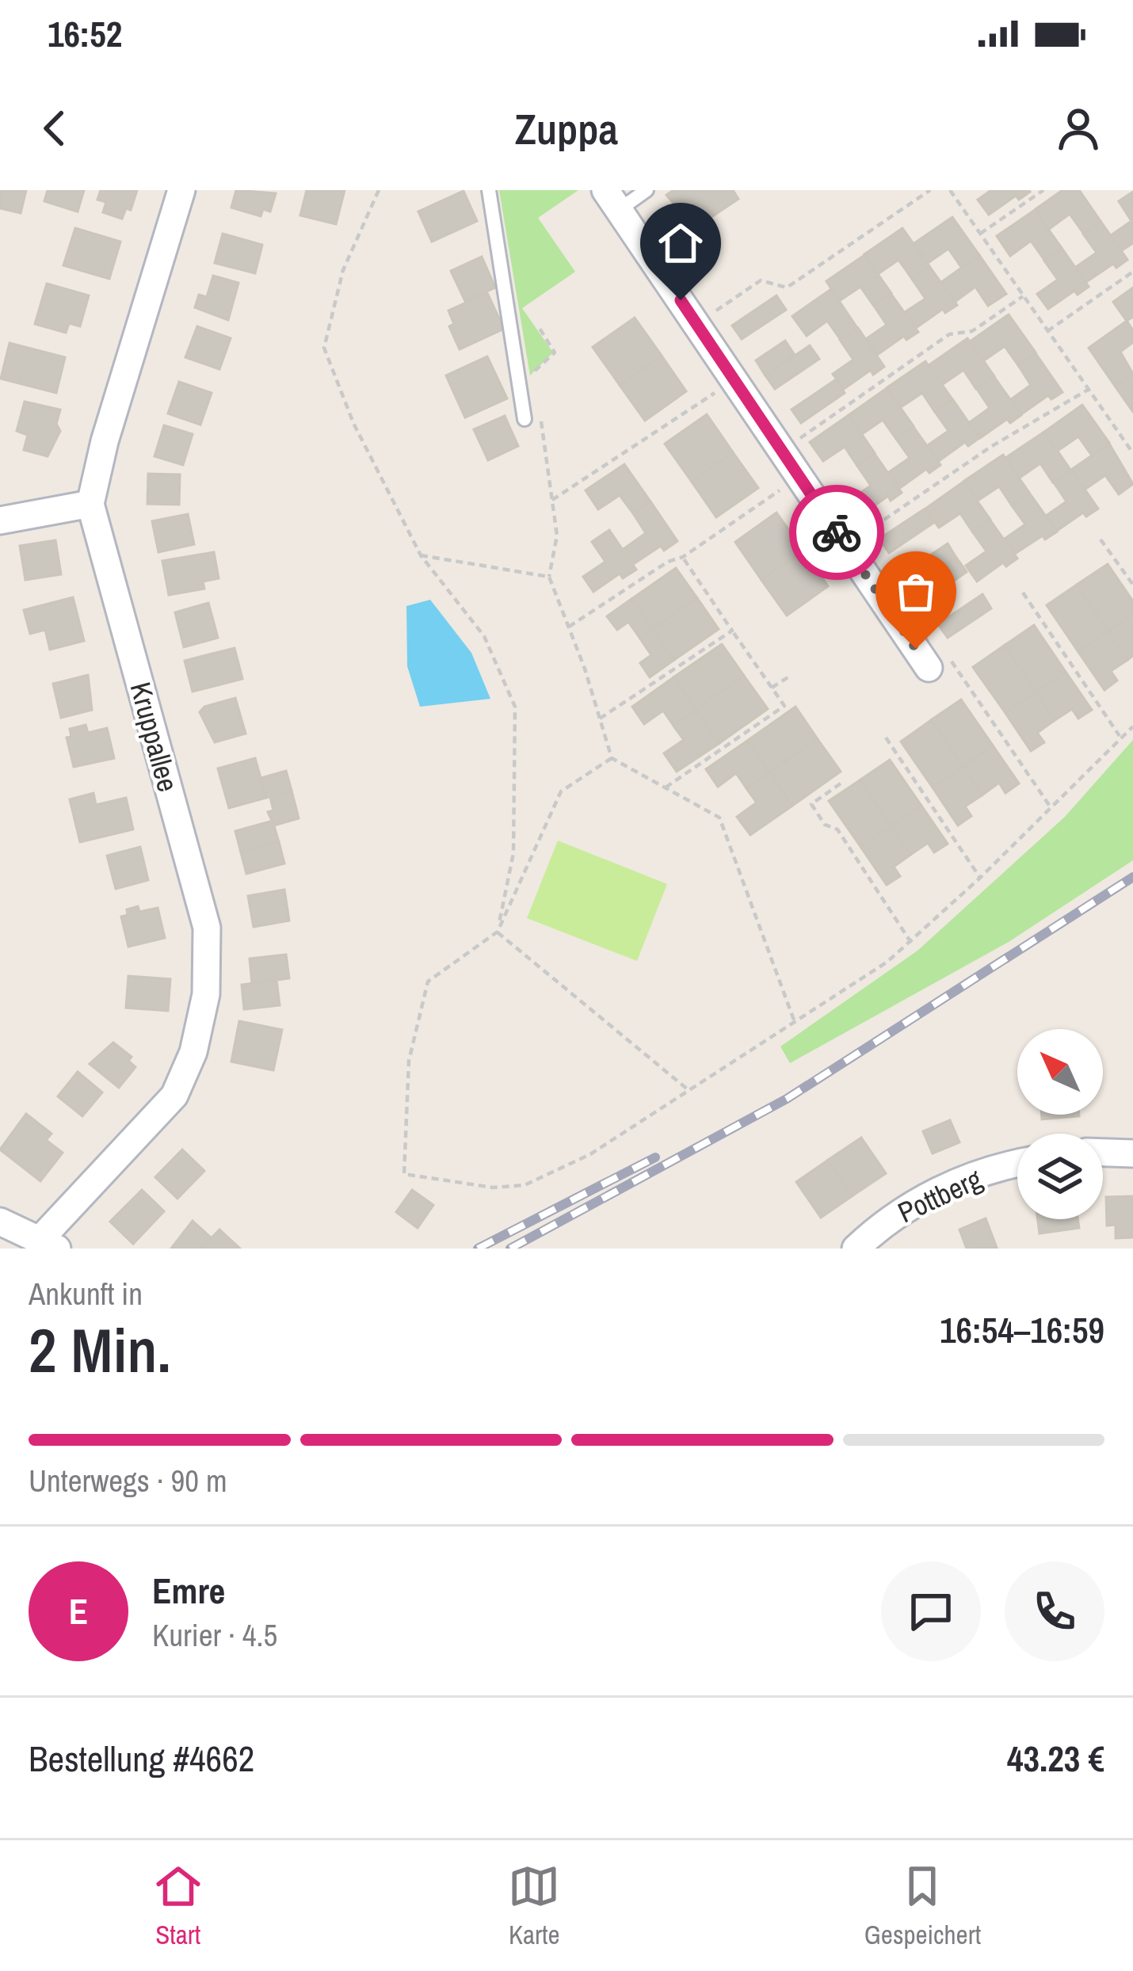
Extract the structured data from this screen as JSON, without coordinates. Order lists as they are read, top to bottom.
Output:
{
  "streets": {
    "street": ["Kruppallee", "Pottberg"]
  },
  "north": "top left",
  "page": {
    "status": "16:52",
    "header": "Zuppa",
    "heading": ["2 Min.", "Ankunft in", "16:54–16:59"],
    "panel": [
      "Emre",
      "Kurier · 4.5",
      "Bestellung #4662",
      "43.23 €"
    ],
    "bar": "Unterwegs · 90 m",
    "round": "E",
    "tabs": ["Start", "Karte", "Gespeichert"]
  }
}
